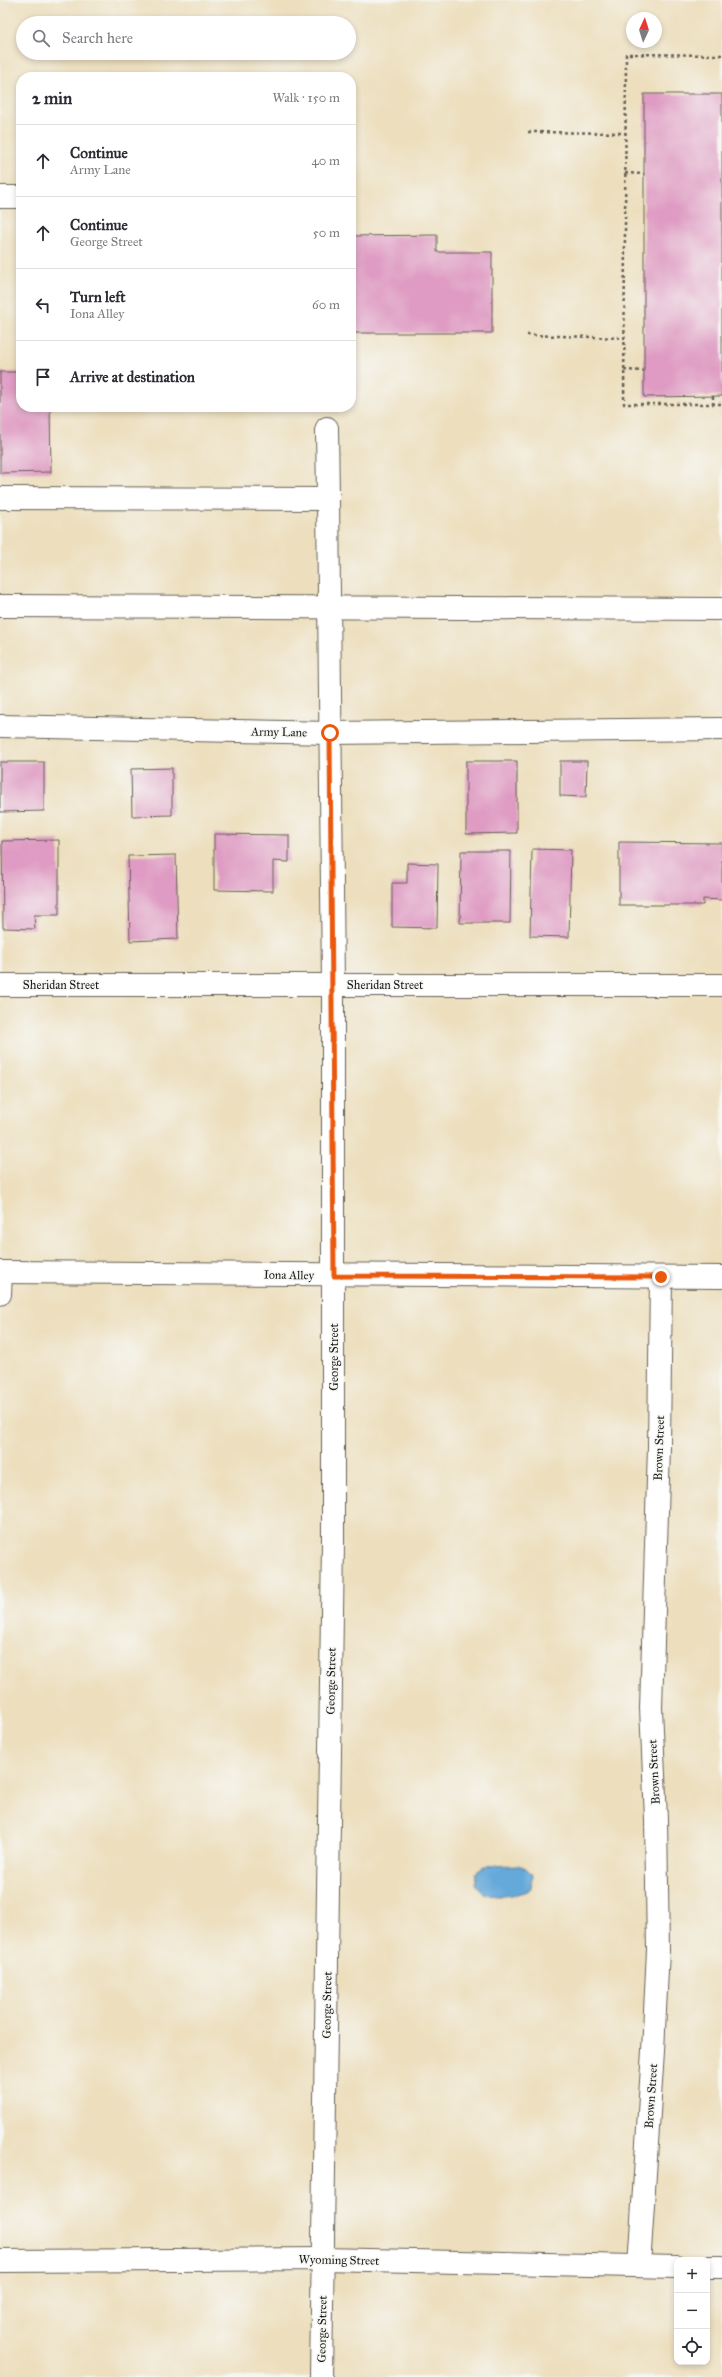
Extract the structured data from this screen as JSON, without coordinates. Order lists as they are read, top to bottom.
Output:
{
  "streets": {
    "street": [
      "Army Lane",
      "Sheridan Street",
      "Iona Alley",
      "George Street",
      "Brown Street",
      "Wyoming Street"
    ]
  },
  "crossings": [
    ["Sheridan Street", "George Street"],
    ["Iona Alley", "George Street"],
    ["Iona Alley", "Brown Street"],
    ["George Street", "Wyoming Street"],
    ["Brown Street", "Wyoming Street"]
  ],
  "north": "top",
  "page": {
    "search": "Search here",
    "heading": ["2 min", "Walk · 150 m"],
    "list": [
      ["Continue", "Army Lane", "40 m"],
      ["Continue", "George Street", "50 m"],
      ["Turn left", "Iona Alley", "60 m"],
      "Arrive at destination"
    ],
    "map_buttons": ["+", "−"]
  }
}
